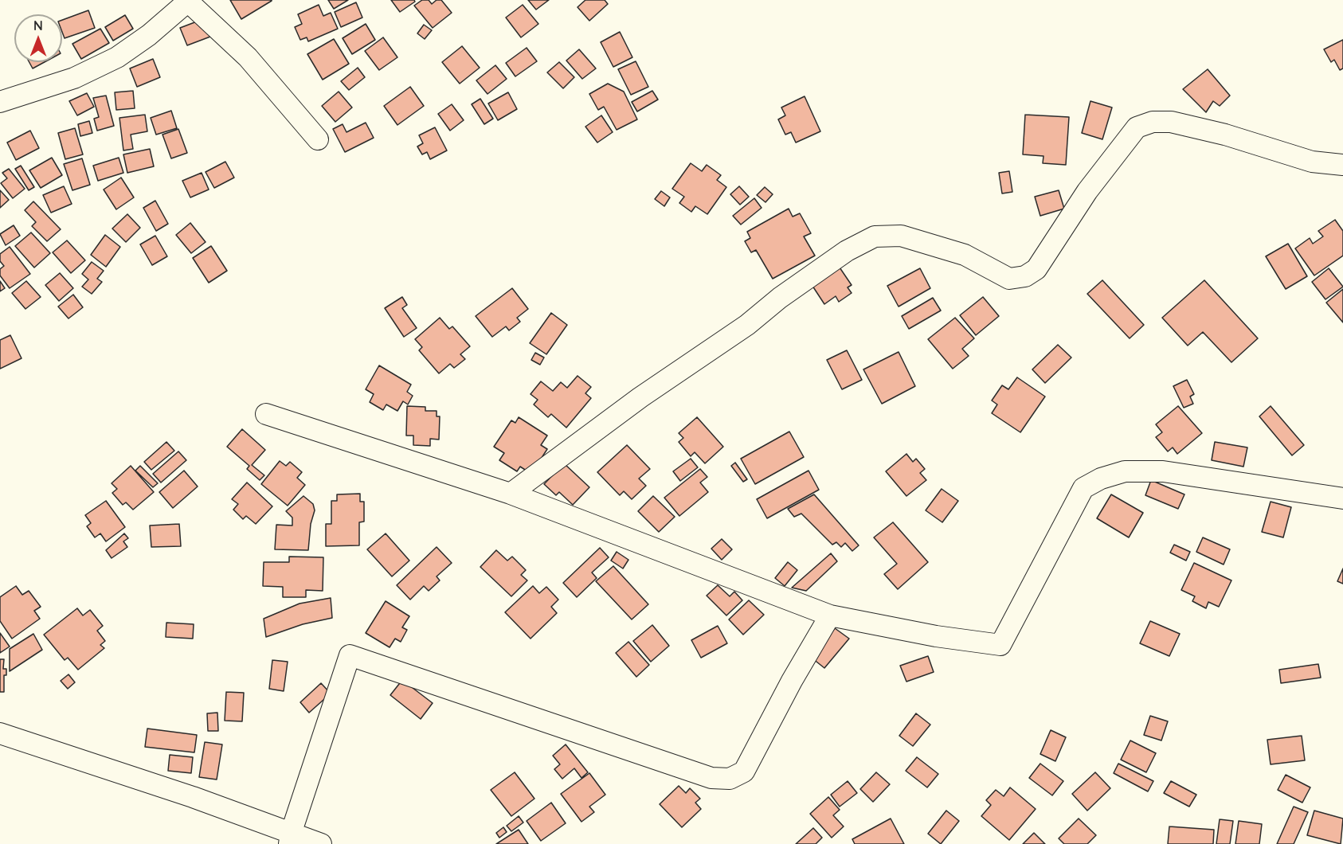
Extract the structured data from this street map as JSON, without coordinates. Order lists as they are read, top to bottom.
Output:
{
  "north": "top"
}
